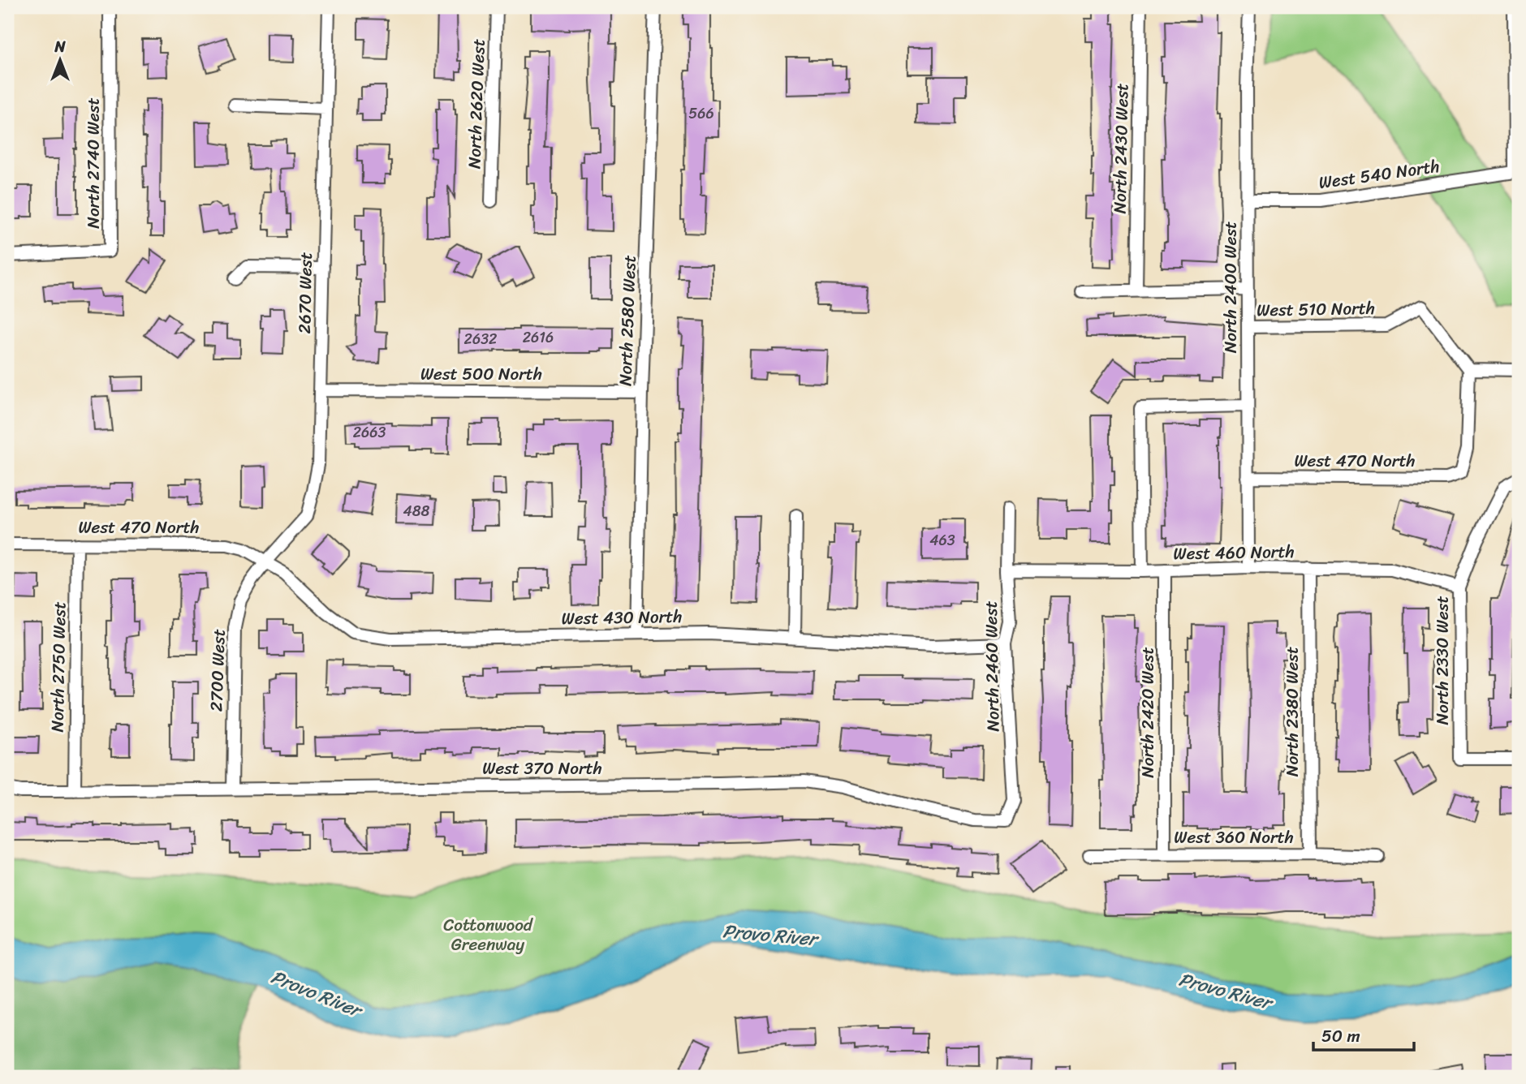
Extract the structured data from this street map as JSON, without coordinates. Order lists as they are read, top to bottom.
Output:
{
  "streets": {
    "street": [
      "North 2620 West",
      "North 2430 West",
      "North 2740 West",
      "West 540 North",
      "North 2400 West",
      "2670 West",
      "West 510 North",
      "North 2580 West",
      "West 500 North",
      "West 470 North",
      "West 460 North",
      "West 430 North",
      "North 2330 West",
      "North 2460 West",
      "North 2750 West",
      "2700 West",
      "North 2380 West",
      "North 2420 West",
      "West 370 North",
      "West 360 North"
    ]
  },
  "crossings": [
    ["West 540 North", "North 2400 West"],
    ["North 2400 West", "West 510 North"],
    ["North 2400 West", "West 470 North"],
    ["North 2400 West", "West 460 North"],
    ["2670 West", "West 500 North"],
    ["2670 West", "West 470 North"],
    ["2670 West", "West 430 North"],
    ["2670 West", "2700 West"],
    ["West 510 North", "West 470 North"],
    ["North 2580 West", "West 500 North"],
    ["North 2580 West", "West 430 North"],
    ["West 470 North", "West 430 North"],
    ["West 470 North", "North 2750 West"],
    ["West 470 North", "2700 West"],
    ["West 460 North", "North 2330 West"],
    ["West 460 North", "North 2460 West"],
    ["West 460 North", "North 2380 West"],
    ["West 460 North", "North 2420 West"],
    ["West 430 North", "North 2460 West"],
    ["West 430 North", "2700 West"],
    ["North 2460 West", "West 370 North"],
    ["North 2750 West", "West 370 North"],
    ["2700 West", "West 370 North"],
    ["North 2380 West", "West 360 North"],
    ["North 2420 West", "West 360 North"]
  ],
  "water": ["Provo River"],
  "parks": ["Cottonwood Greenway"],
  "house_numbers": [
    "566",
    "2616",
    "2632",
    "2663",
    "488",
    "463"
  ],
  "scale_bar": "50 m",
  "north": "top"
}
